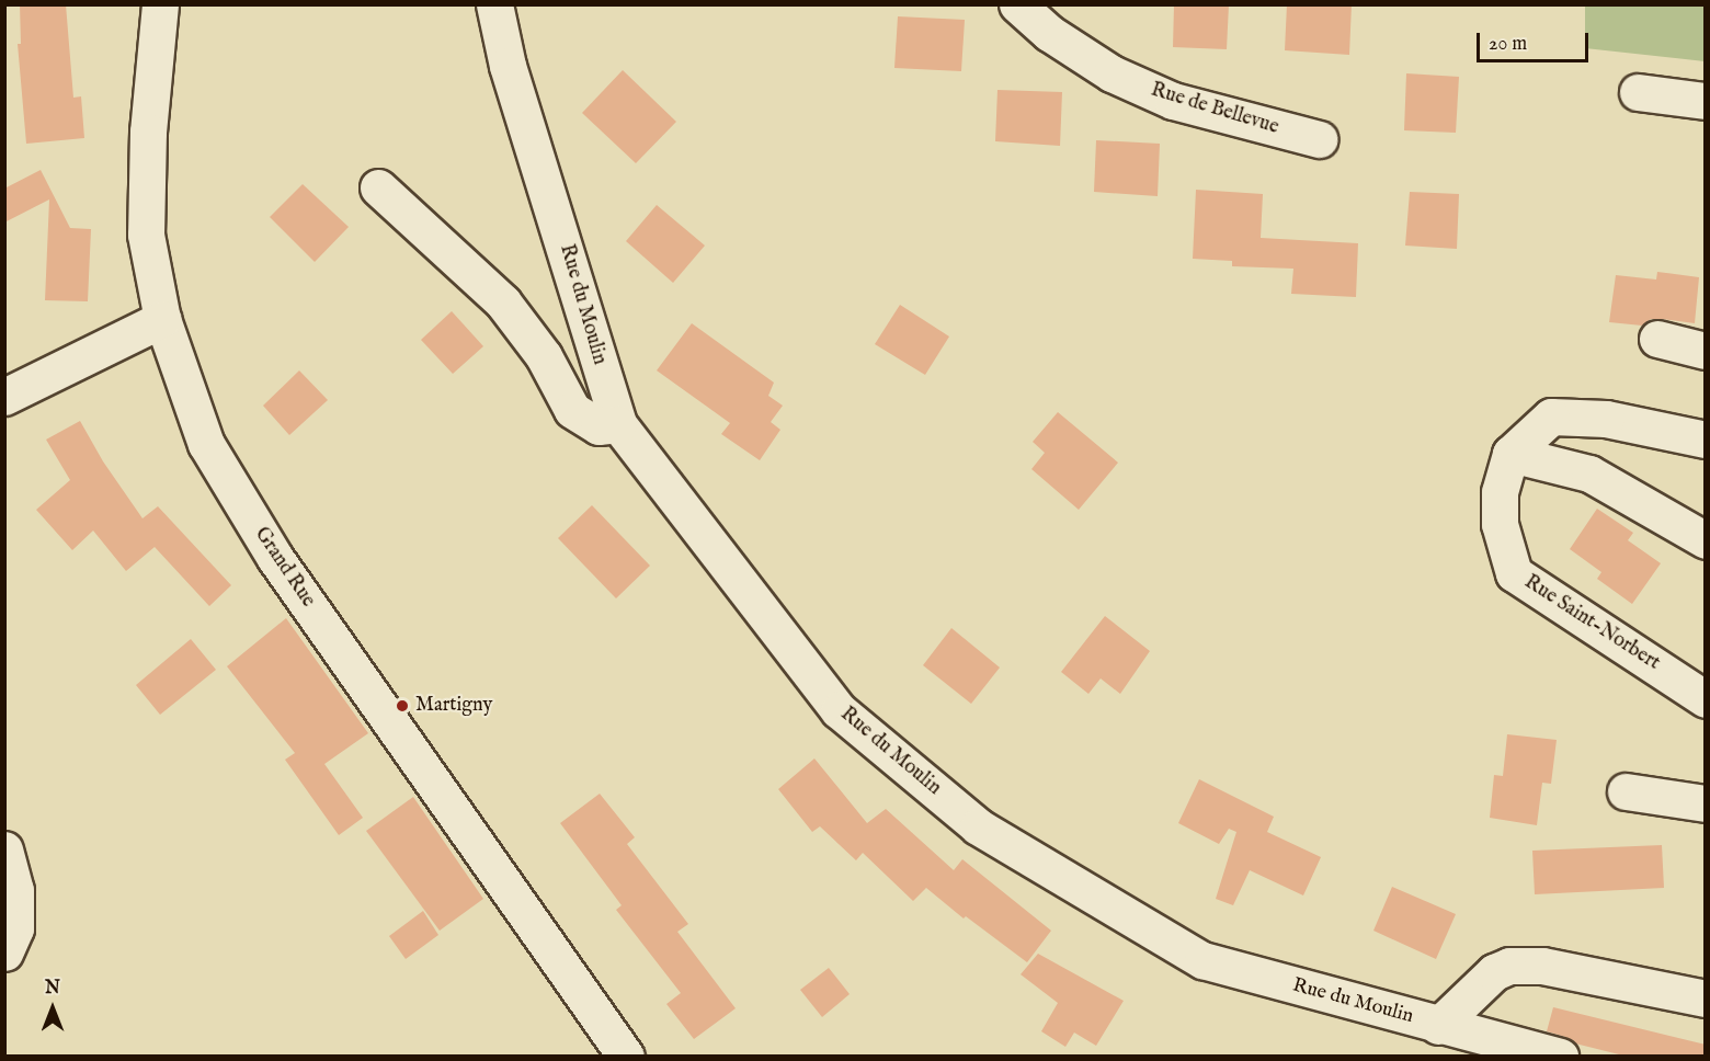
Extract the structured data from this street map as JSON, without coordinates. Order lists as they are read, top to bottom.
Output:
{
  "streets": {
    "street": [
      "Rue de Bellevue",
      "Rue du Moulin",
      "Grand Rue",
      "Rue Saint-Norbert"
    ]
  },
  "places": ["Martigny"],
  "scale_bar": "20 m",
  "north": "top"
}
